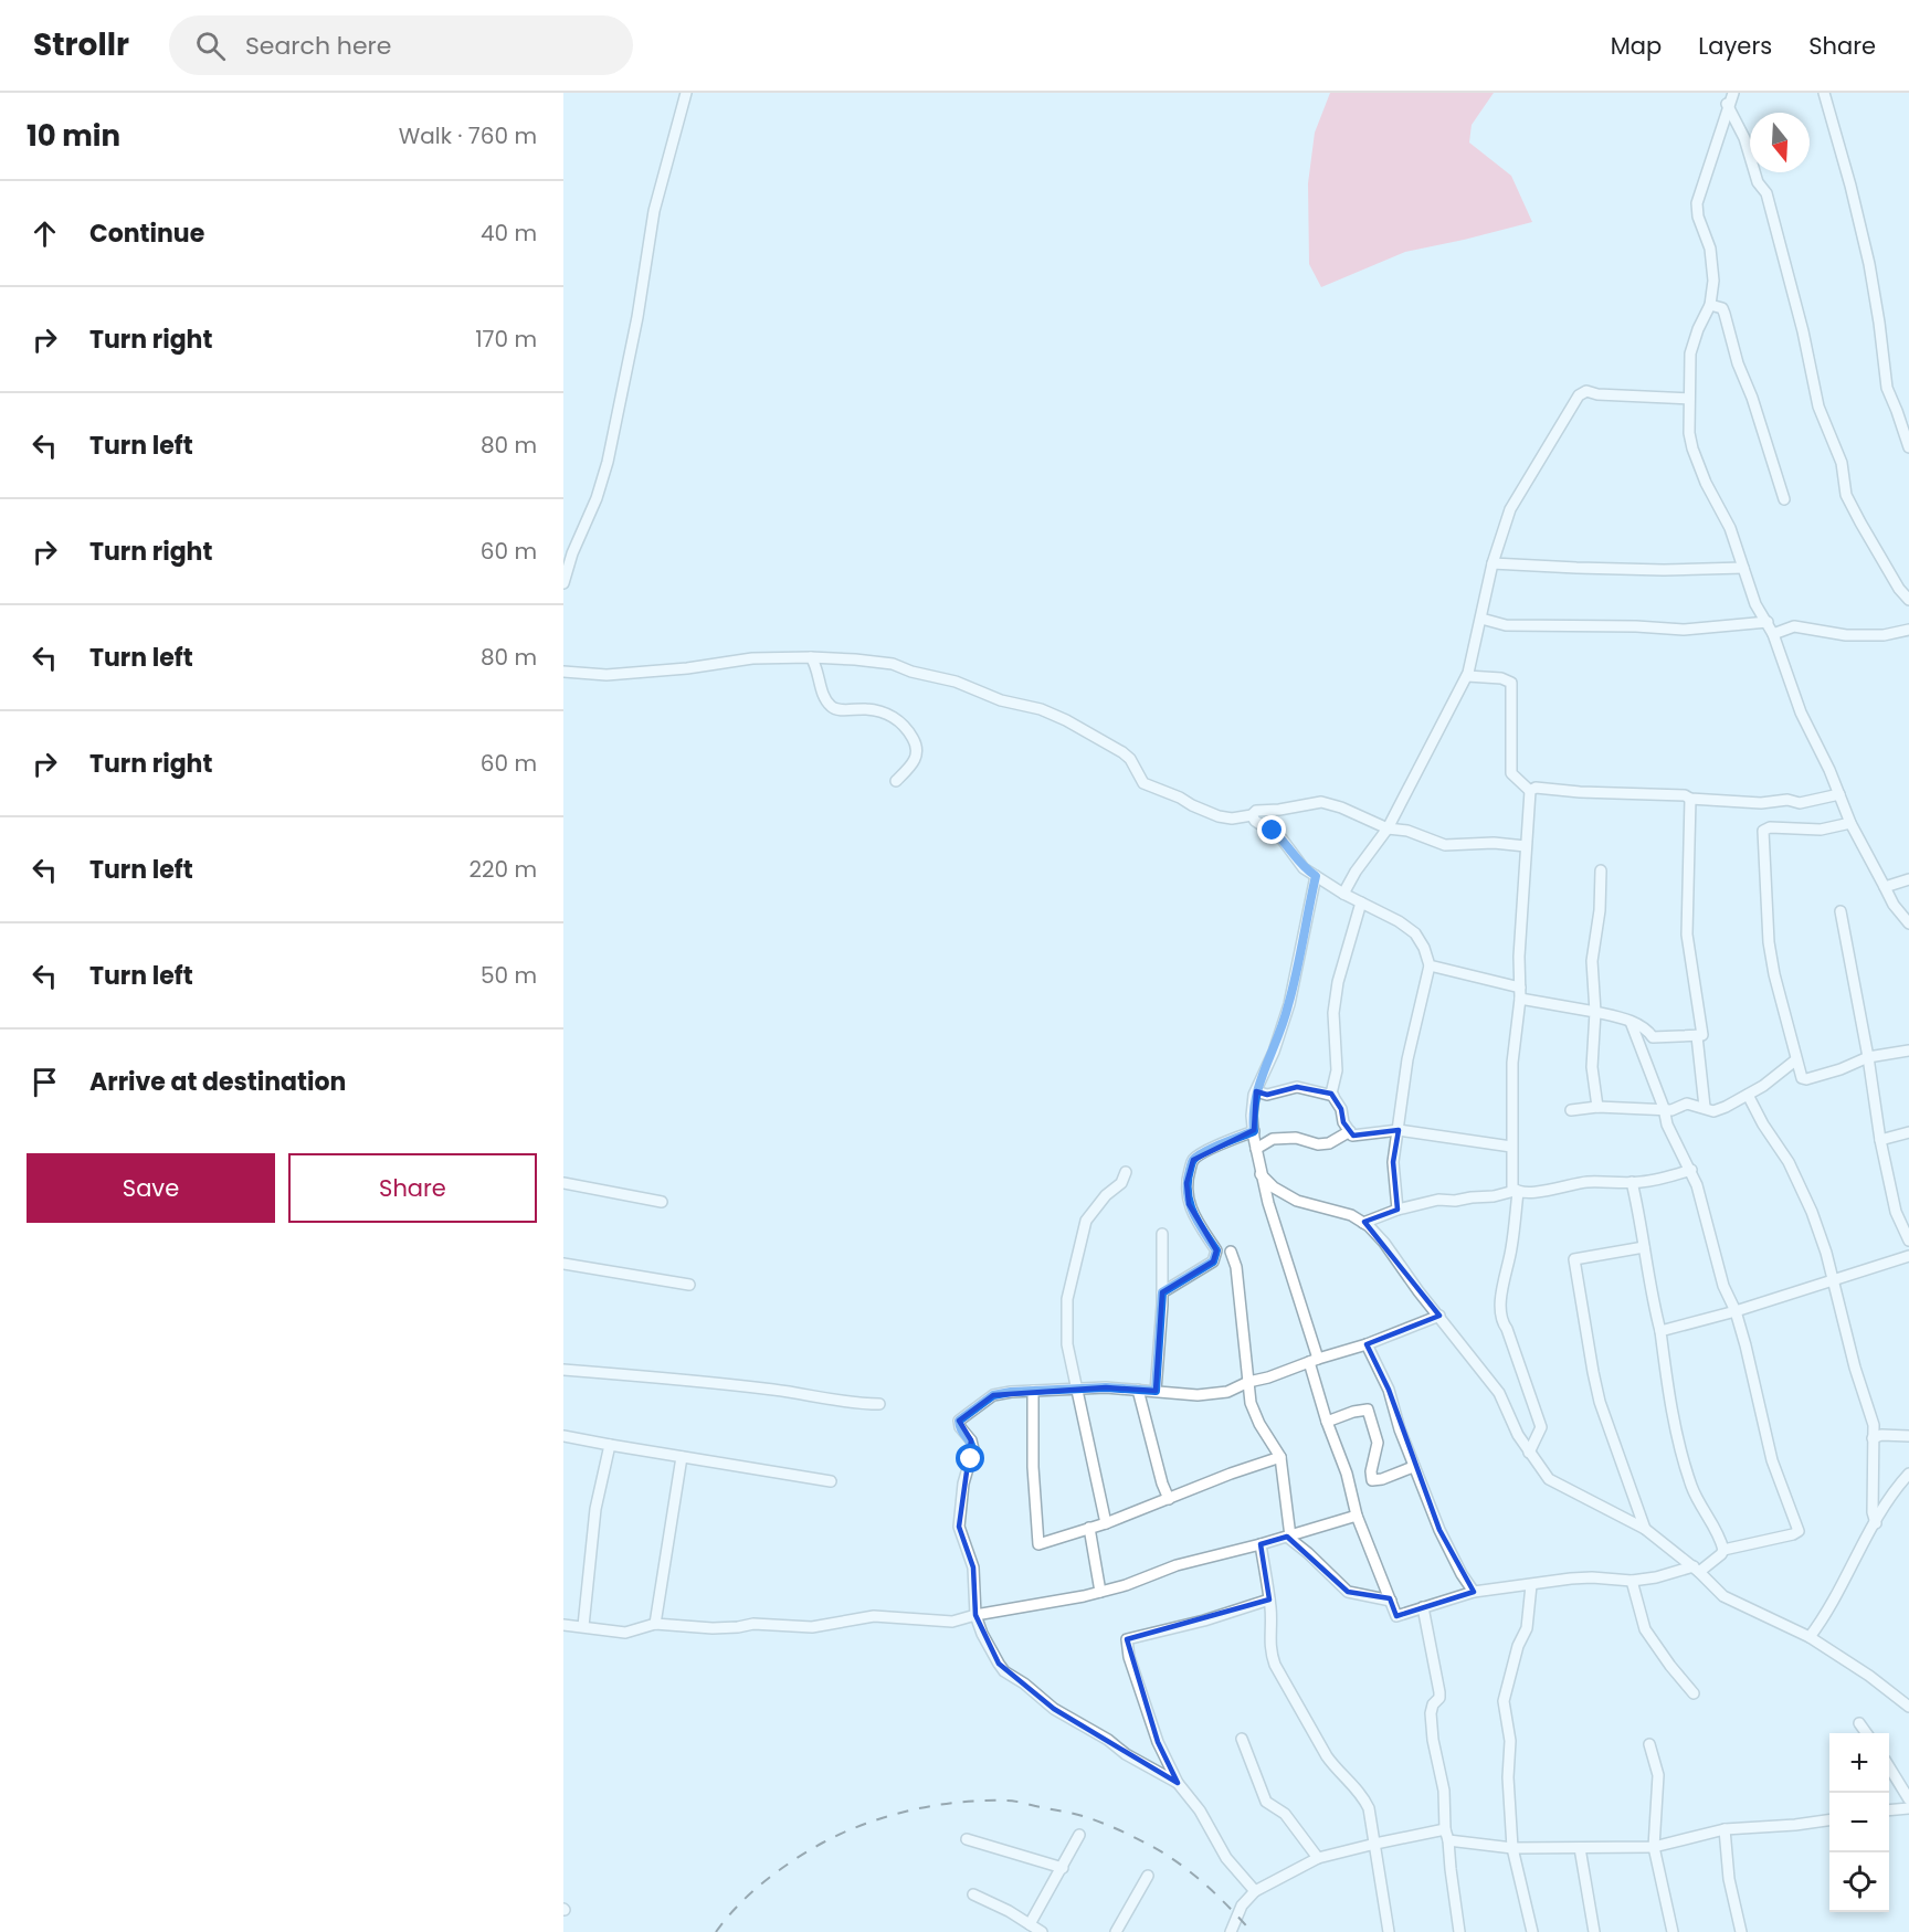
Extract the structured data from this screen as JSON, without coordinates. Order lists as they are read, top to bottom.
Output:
{
  "north": "bottom",
  "page": {
    "header": "Strollr",
    "search": "Search here",
    "nav": ["Map", "Layers", "Share"],
    "heading": ["10 min", "Walk · 760 m"],
    "list": [
      ["Continue", "40 m"],
      ["Turn right", "170 m"],
      ["Turn left", "80 m"],
      ["Turn right", "60 m"],
      ["Turn left", "80 m"],
      ["Turn right", "60 m"],
      ["Turn left", "220 m"],
      ["Turn left", "50 m"],
      "Arrive at destination"
    ],
    "buttons": ["Save", "Share"],
    "map_buttons": ["+", "−"]
  }
}
